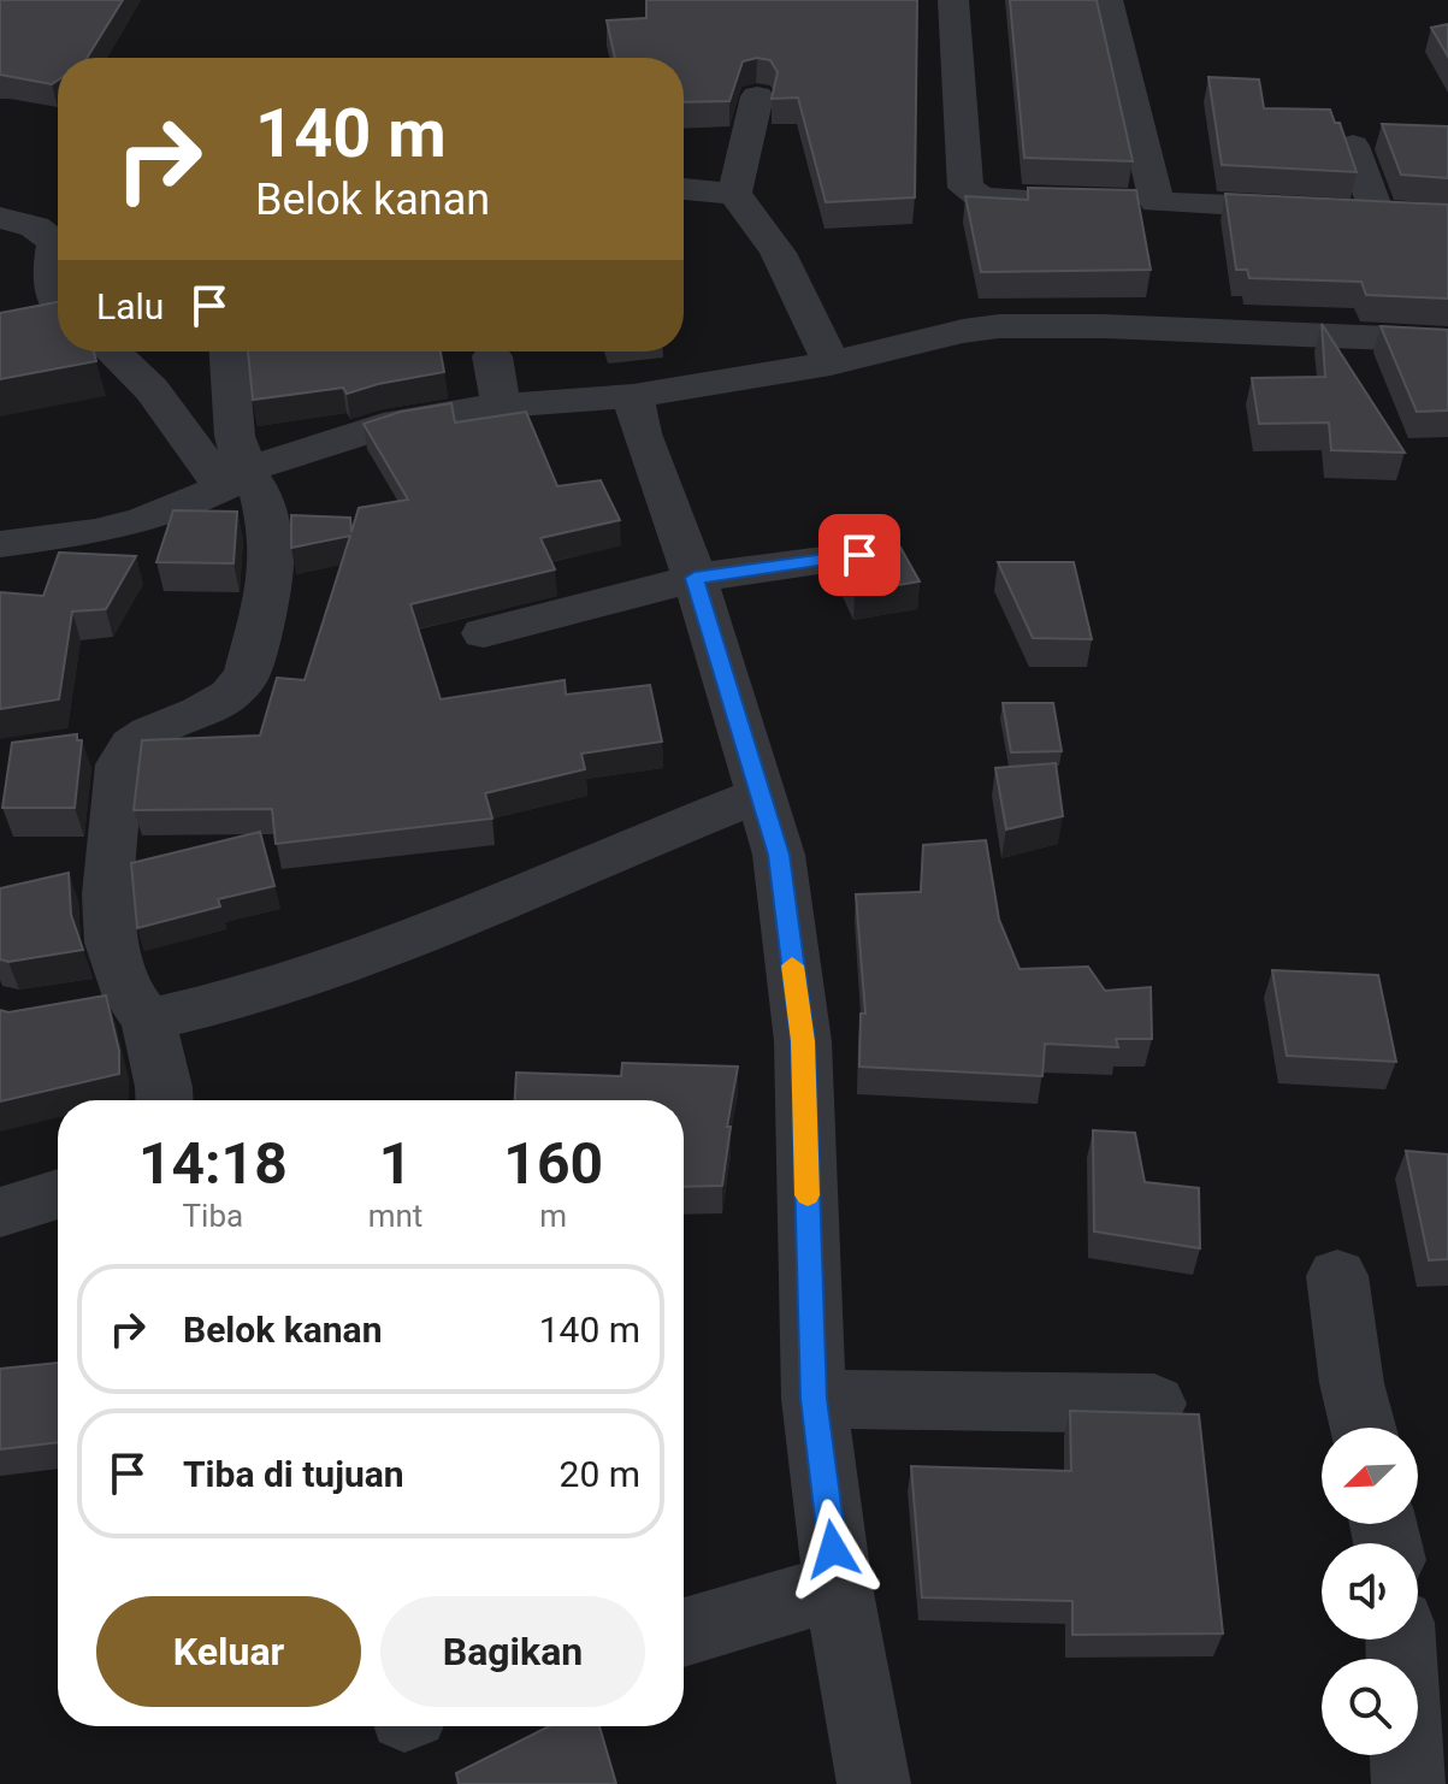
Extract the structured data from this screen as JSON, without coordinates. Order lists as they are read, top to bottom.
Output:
{
  "north": "bottom left",
  "page": {
    "turn": ["140 m", "Belok kanan"],
    "then": "Lalu",
    "eta": [
      "14:18",
      "Tiba",
      "1",
      "mnt",
      "160",
      "m"
    ],
    "list": [
      {
        "name": "Belok kanan",
        "value": "140 m"
      },
      {
        "name": "Tiba di tujuan",
        "value": "20 m"
      }
    ],
    "buttons": ["Keluar", "Bagikan"]
  }
}
